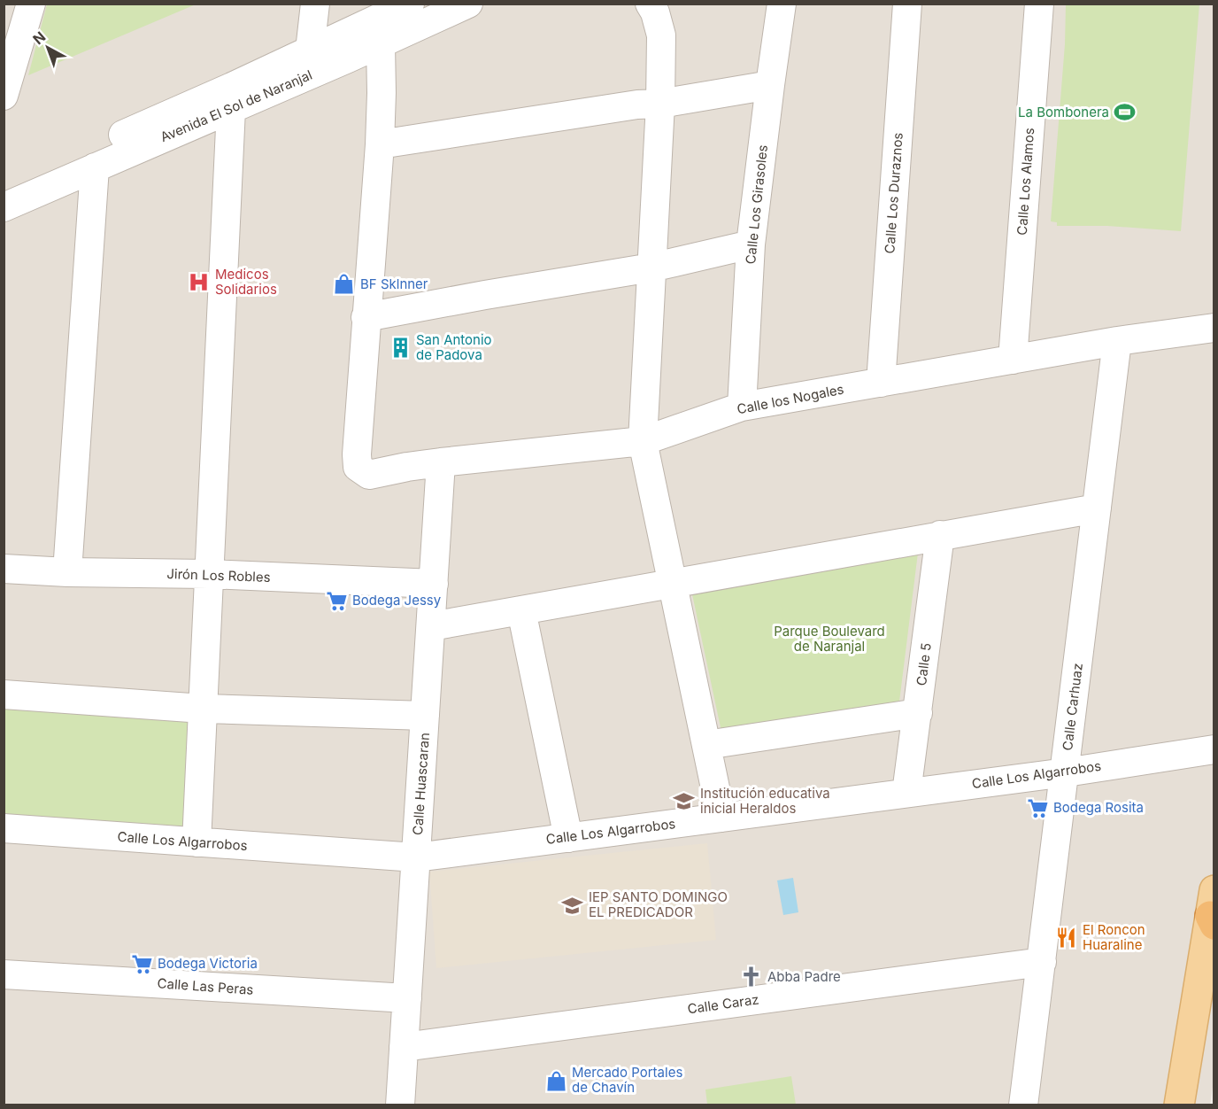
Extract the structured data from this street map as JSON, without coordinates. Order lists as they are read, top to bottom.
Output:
{
  "streets": {
    "street": [
      "Avenida El Sol de Naranjal",
      "Calle Los Alamos",
      "Calle Los Duraznos",
      "Calle Los Girasoles",
      "Calle los Nogales",
      "Jirón Los Robles",
      "Calle 5",
      "Calle Carhuaz",
      "Calle Los Algarrobos",
      "Calle Huascaran",
      "Calle Las Peras",
      "Calle Caraz"
    ]
  },
  "crossings": [
    ["Calle Los Alamos", "Calle los Nogales"],
    ["Calle Los Duraznos", "Calle los Nogales"],
    ["Calle Los Girasoles", "Calle los Nogales"],
    ["Calle los Nogales", "Calle Carhuaz"],
    ["Calle los Nogales", "Calle Huascaran"],
    ["Jirón Los Robles", "Calle Huascaran"],
    ["Calle 5", "Calle Los Algarrobos"],
    ["Calle Carhuaz", "Calle Los Algarrobos"],
    ["Calle Carhuaz", "Calle Caraz"],
    ["Calle Los Algarrobos", "Calle Huascaran"],
    ["Calle Huascaran", "Calle Las Peras"],
    ["Calle Huascaran", "Calle Caraz"]
  ],
  "parks": ["Parque Boulevard de Naranjal"],
  "places": {
    "sports": ["La Bombonera"],
    "hospital": ["Medicos Solidarios"],
    "shop": ["BF Sklnner", "Mercado Portales de Chavín"],
    "building": ["San Antonio de Padova"],
    "supermarket": ["Bodega Jessy", "Bodega Rosita", "Bodega Victoria"],
    "school or university": ["Institución educativa inicial Heraldos", "IEP SANTO DOMINGO EL PREDICADOR"],
    "restaurant": ["El Roncon Huaraline"],
    "church": ["Abba Padre"]
  },
  "north": "top left"
}
